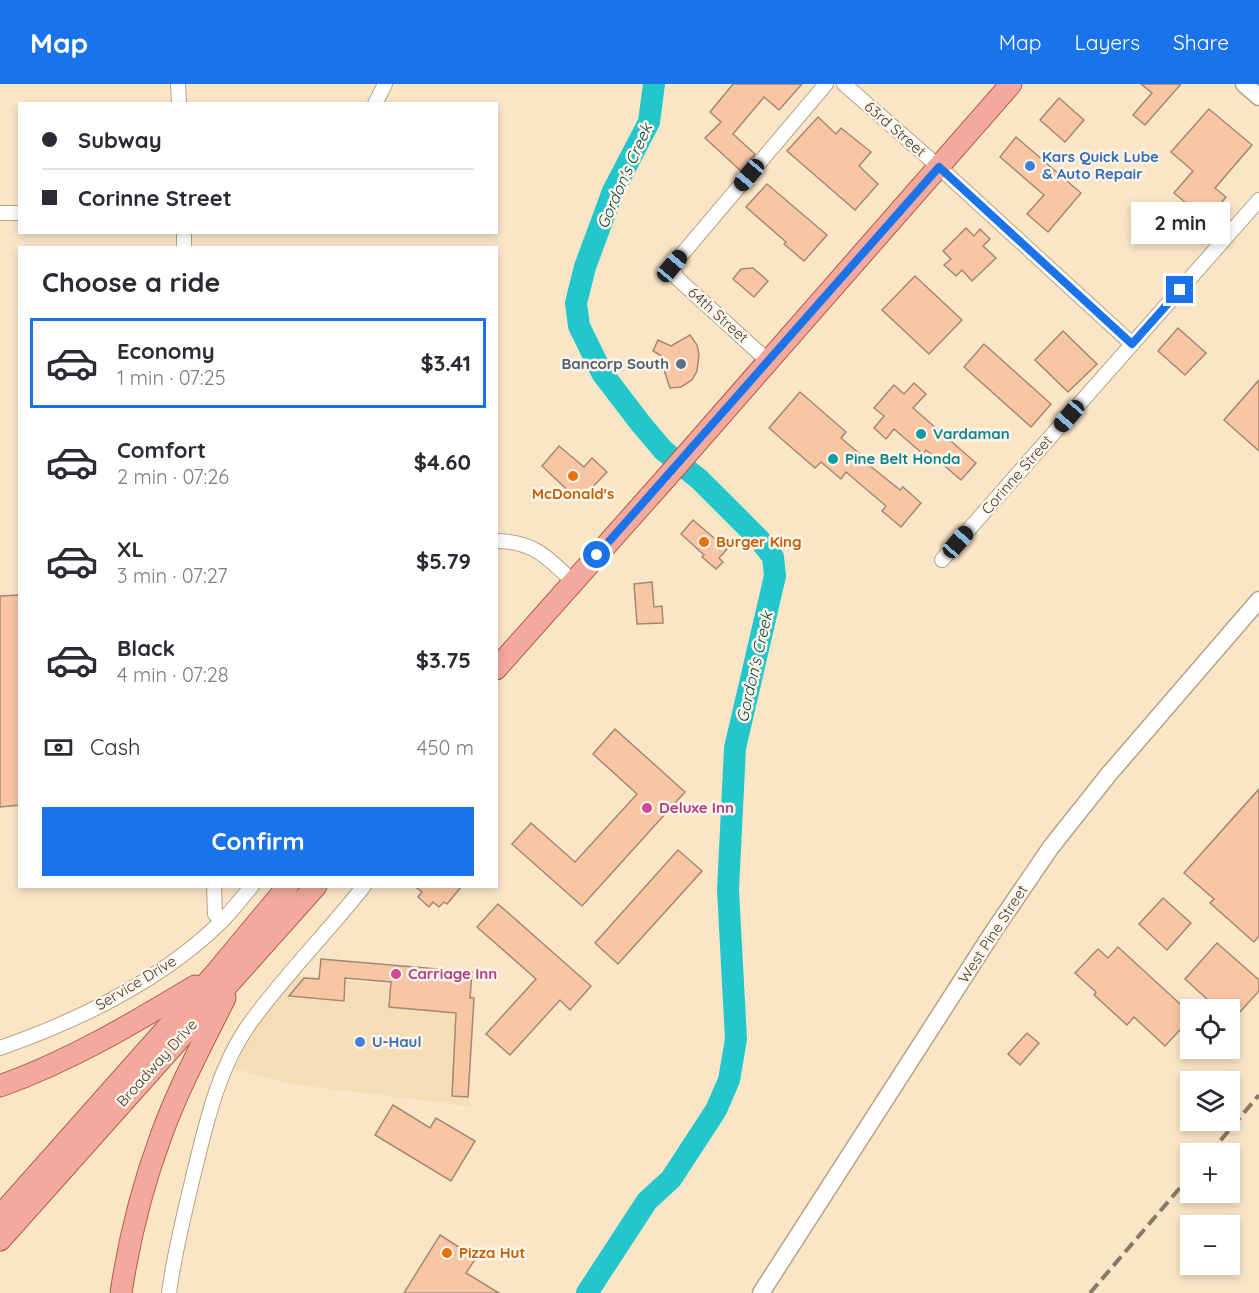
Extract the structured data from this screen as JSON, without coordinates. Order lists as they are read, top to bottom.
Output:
{
  "streets": {
    "main road": ["Broadway Drive"],
    "street": [
      "63rd Street",
      "64th Street",
      "Corinne Street",
      "West Pine Street",
      "Service Drive"
    ]
  },
  "crossings": [
    ["63rd Street", "Corinne Street"]
  ],
  "water": ["Gordon's Creek"],
  "places": [
    "Kars Quick Lube & Auto Repair",
    "Bancorp South",
    "Vardaman",
    "Pine Belt Honda",
    "McDonald's",
    "Burger King",
    "Deluxe Inn",
    "Carriage Inn",
    "U-Haul",
    "Pizza Hut"
  ],
  "page": {
    "header": "Map",
    "nav": ["Map", "Layers", "Share"],
    "banner": ["Subway", "Corinne Street"],
    "bubble": "2 min",
    "heading": "Choose a ride",
    "list": [
      {
        "name": "Economy",
        "note": "1 min · 07:25",
        "value": "$3.41"
      },
      {
        "name": "Comfort",
        "note": "2 min · 07:26",
        "value": "$4.60"
      },
      {
        "name": "XL",
        "note": "3 min · 07:27",
        "value": "$5.79"
      },
      {
        "name": "Black",
        "note": "4 min · 07:28",
        "value": "$3.75"
      }
    ],
    "pay": ["Cash", "450 m"],
    "buttons": "Confirm",
    "map_buttons": ["+", "−"]
  }
}
